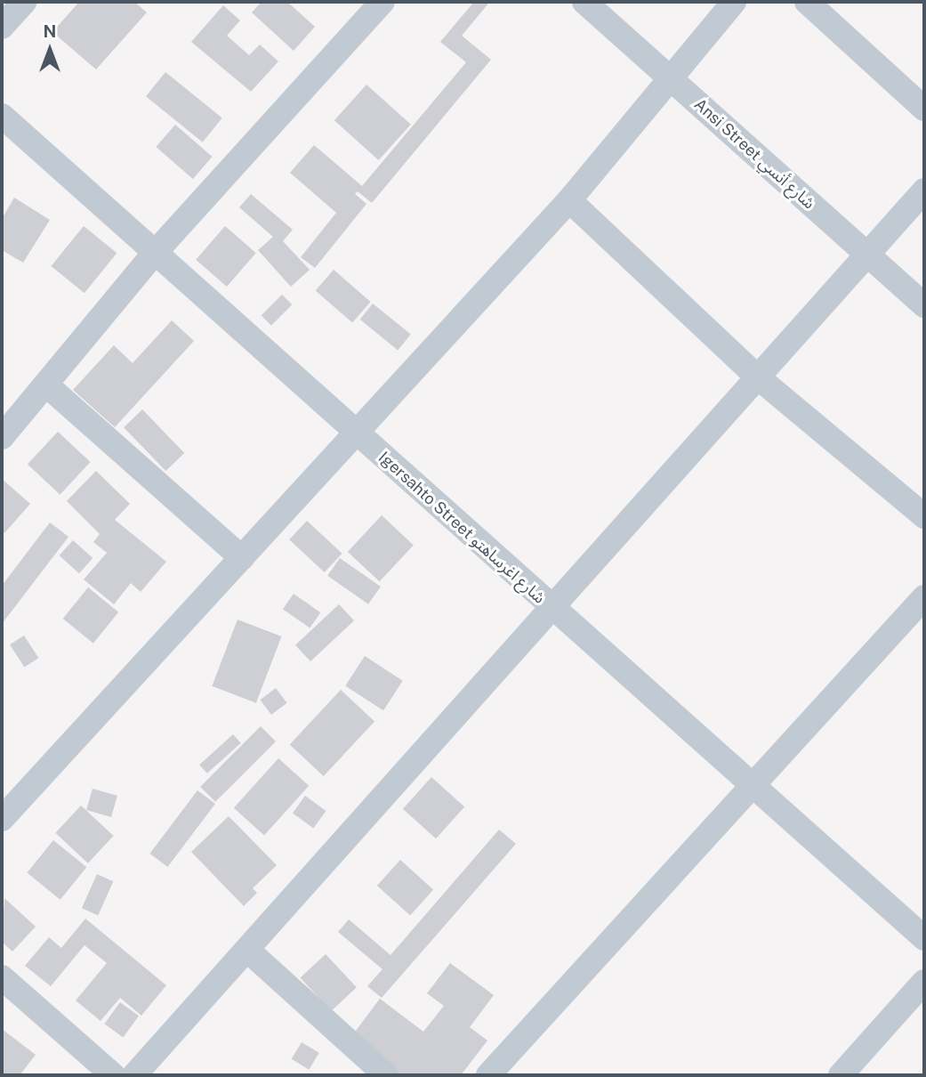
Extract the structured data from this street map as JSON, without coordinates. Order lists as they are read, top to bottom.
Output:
{
  "streets": {
    "street": ["Ansi Street شارع أنسي", "Igersahto Street شارع اغرساهتو"]
  },
  "north": "top"
}
